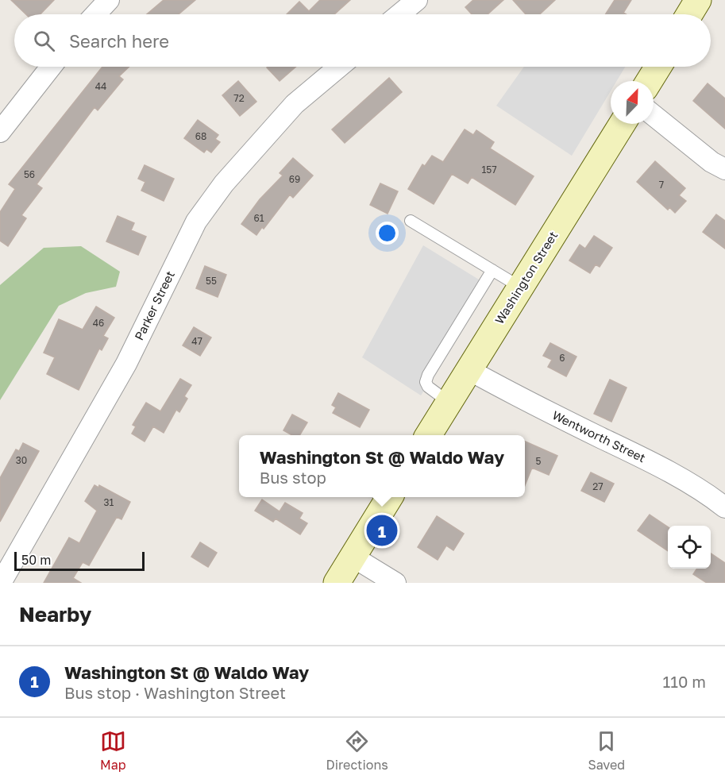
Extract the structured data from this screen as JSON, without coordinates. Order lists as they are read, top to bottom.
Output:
{
  "streets": {
    "main road": ["Washington Street"],
    "street": ["Parker Street", "Wentworth Street"]
  },
  "crossings": [
    ["Washington Street", "Wentworth Street"]
  ],
  "house_numbers": [
    "44",
    "72",
    "68",
    "157",
    "56",
    "69",
    "7",
    "61",
    "55",
    "46",
    "47",
    "6",
    "30",
    "5",
    "27",
    "31"
  ],
  "scale_bar": "50 m",
  "north": "top right",
  "page": {
    "search": "Search here",
    "popup": ["Washington St @ Waldo Way", "Bus stop"],
    "pins": "1",
    "scale": "50 m",
    "heading": "Nearby",
    "list": [
      {
        "mark": "1",
        "name": "Washington St @ Waldo Way",
        "note": "Bus stop · Washington Street",
        "value": "110 m"
      }
    ],
    "nav": ["Map", "Directions", "Saved"]
  }
}
